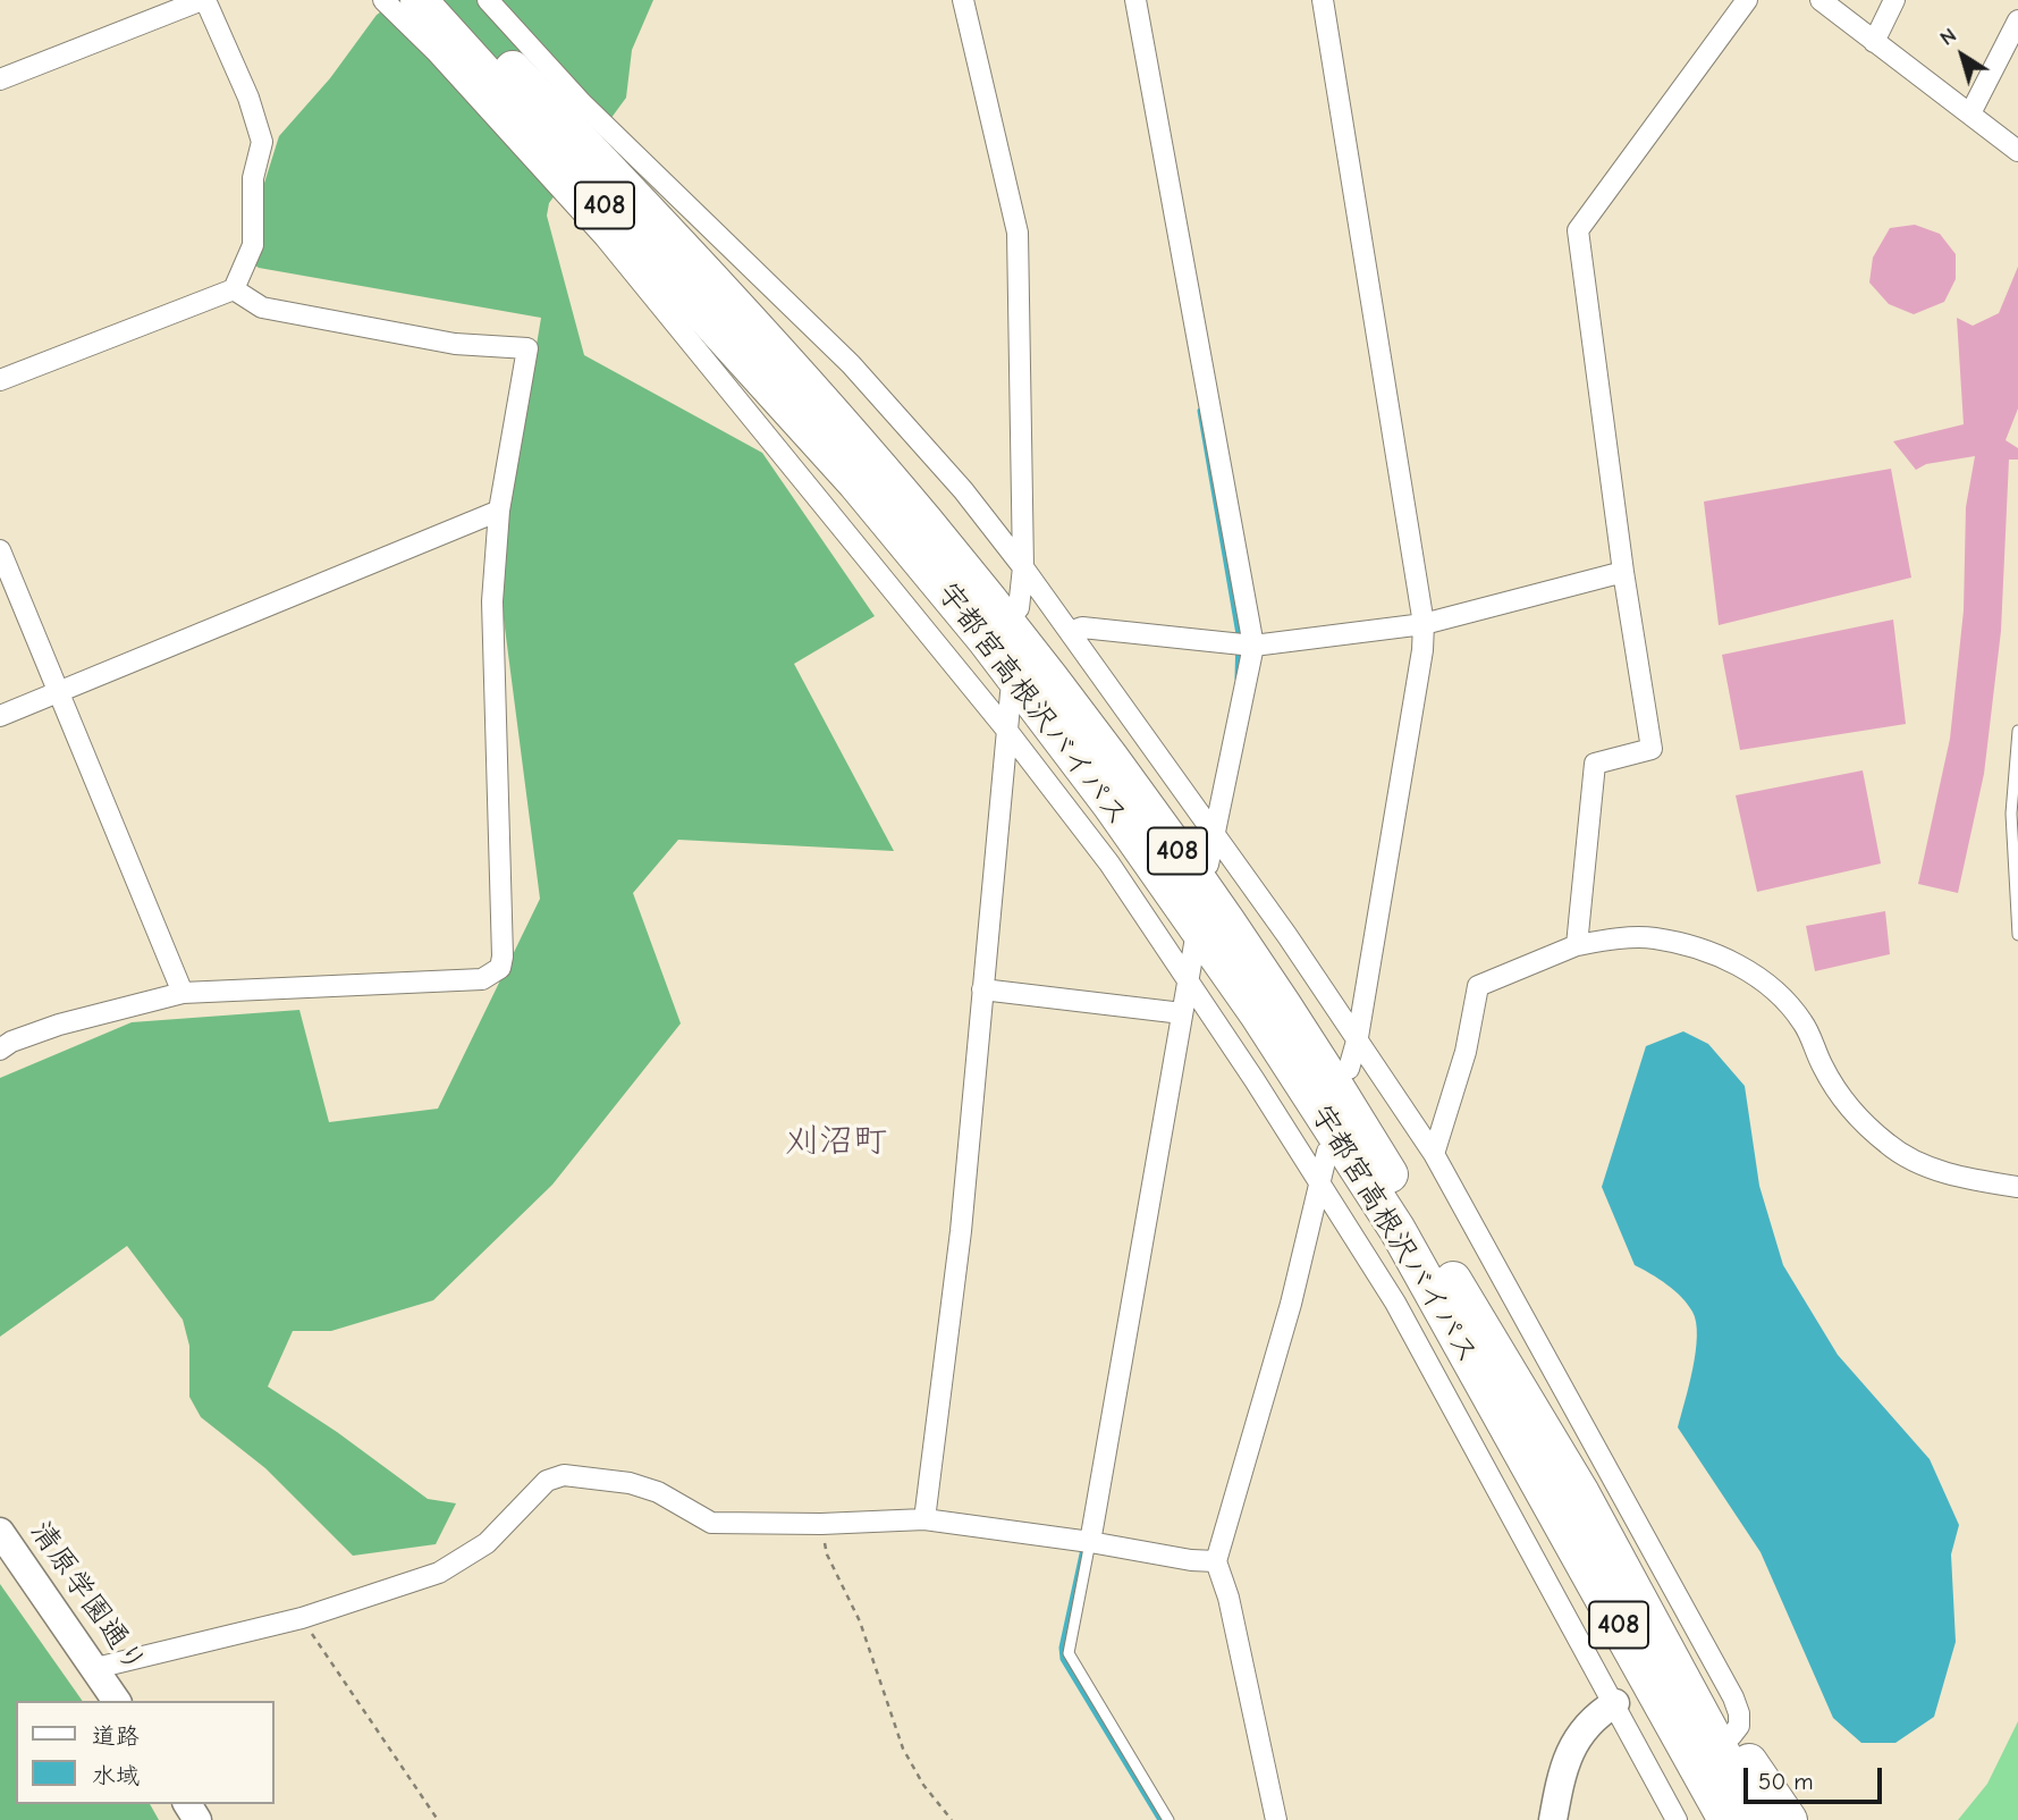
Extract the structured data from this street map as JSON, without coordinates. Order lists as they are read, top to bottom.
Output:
{
  "streets": {
    "highway": ["408", "宇都宮高根沢バイパス"],
    "street": ["清原学園通り"]
  },
  "crossings": [
    ["408", "宇都宮高根沢バイパス"]
  ],
  "districts": ["刈沼町"],
  "legend": ["道路", "水域"],
  "scale_bar": "50 m",
  "north": "top left"
}
